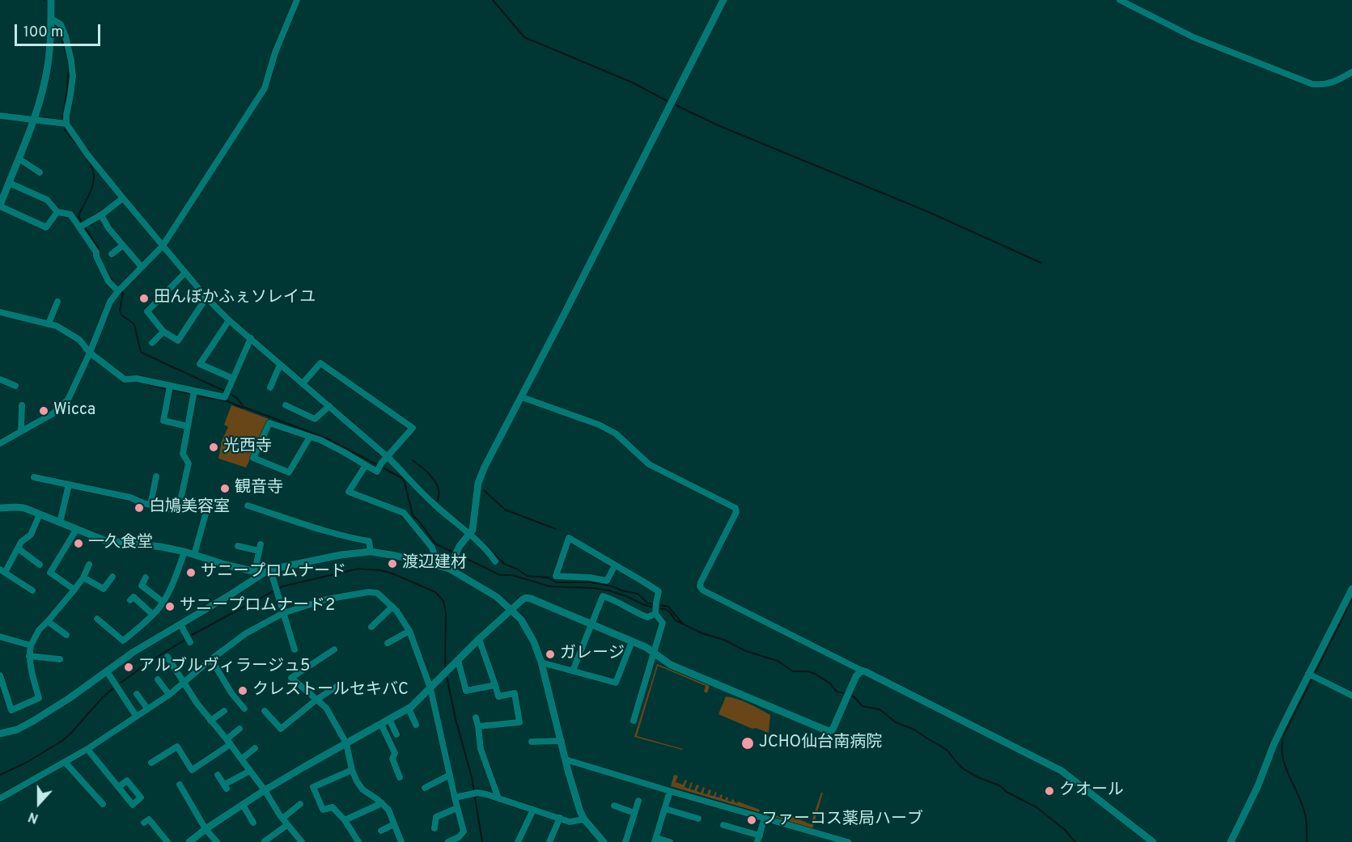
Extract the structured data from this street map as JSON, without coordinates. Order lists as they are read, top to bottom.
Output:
{
  "places": [
    "田んぼかふぇソレイユ",
    "Wicca",
    "光西寺",
    "観音寺",
    "白鳩美容室",
    "一久食堂",
    "渡辺建材",
    "サニープロムナード",
    "サニープロムナード2",
    "ガレージ",
    "アルブルヴィラージュ5",
    "クレストールセキバC",
    "JCHO仙台南病院",
    "クオール",
    "ファーコス薬局ハーブ"
  ],
  "scale_bar": "100 m",
  "north": "bottom"
}
